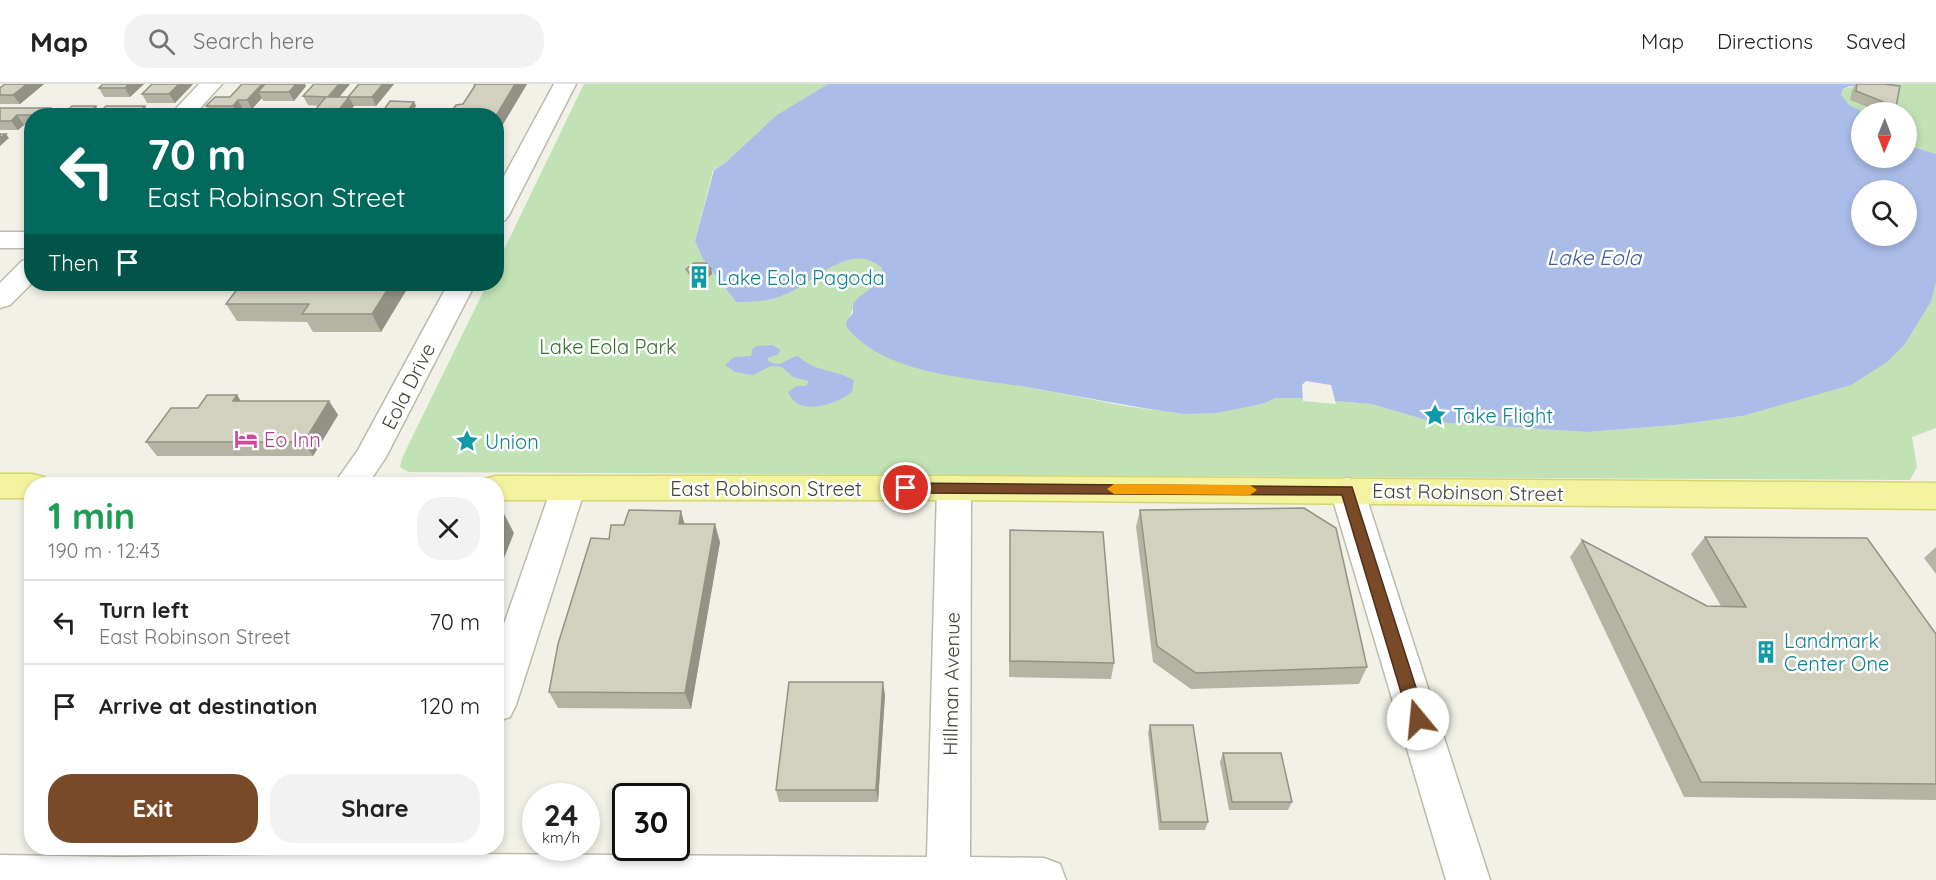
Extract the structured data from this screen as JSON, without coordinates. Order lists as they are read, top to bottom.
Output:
{
  "streets": {
    "main road": ["East Robinson Street"],
    "street": ["Eola Drive", "Hillman Avenue"]
  },
  "crossings": [
    ["East Robinson Street", "Hillman Avenue"]
  ],
  "water": ["Lake Eola"],
  "parks": ["Lake Eola Park"],
  "places": {
    "building": ["Lake Eola Pagoda", "Landmark Center One"],
    "place": ["Take Flight", "Union"],
    "hotel": ["Eo Inn"]
  },
  "north": "bottom",
  "page": {
    "header": "Map",
    "search": "Search here",
    "nav": ["Map", "Directions", "Saved"],
    "turn": ["70 m", "East Robinson Street"],
    "then": "Then",
    "heading": ["1 min", "190 m · 12:43"],
    "list": [
      {
        "name": "Turn left",
        "note": "East Robinson Street",
        "value": "70 m"
      },
      {
        "name": "Arrive at destination",
        "value": "120 m"
      }
    ],
    "buttons": ["Exit", "Share"],
    "speed": "24 km/h",
    "limit": "30"
  }
}
